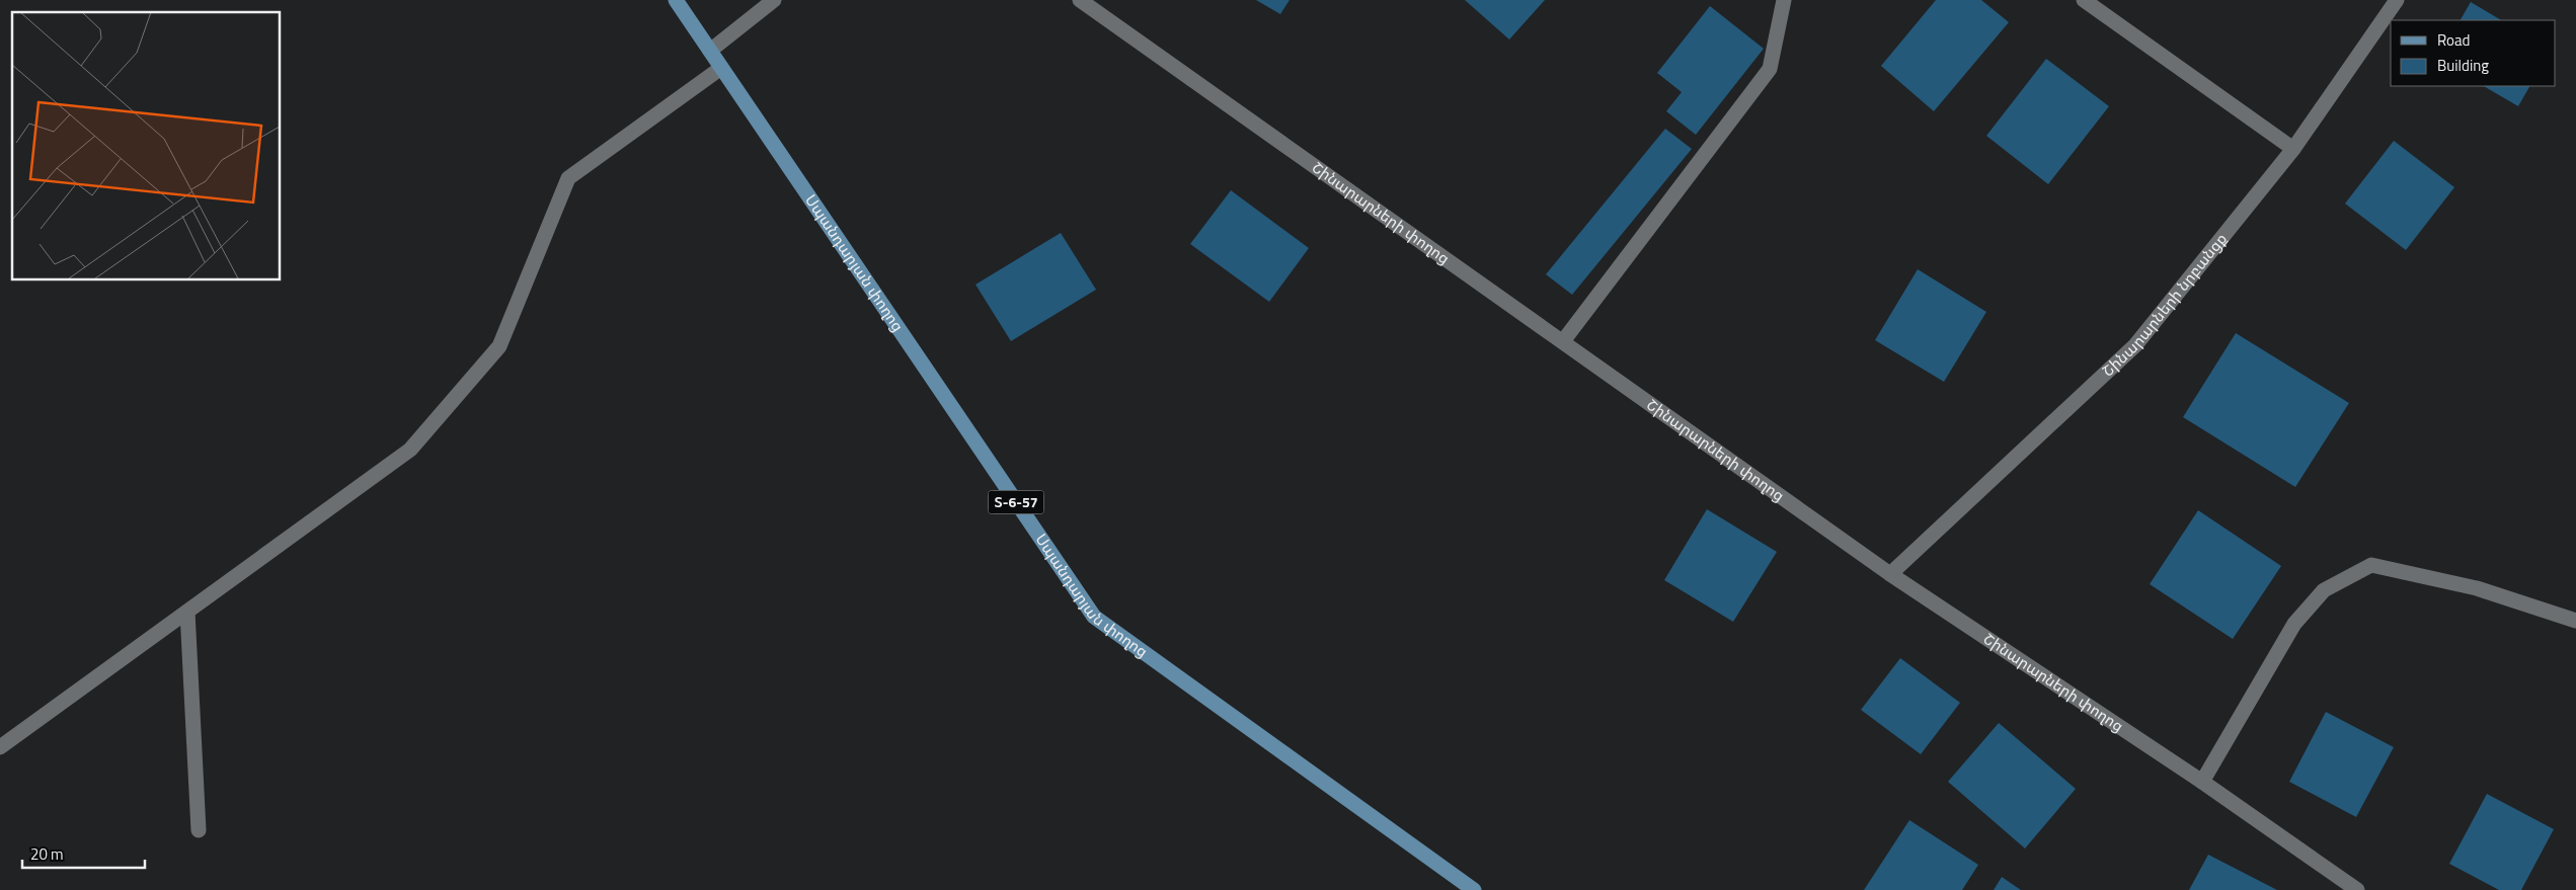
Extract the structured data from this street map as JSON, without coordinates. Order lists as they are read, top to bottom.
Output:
{
  "streets": {
    "main road": ["Սպանդարյան փողոց", "Տ-6-57"],
    "street": ["Շինարարների փողոց", "Շինարարների նրբանցք"]
  },
  "crossings": [
    ["Շինարարների փողոց", "Շինարարների նրբանցք"]
  ],
  "legend": ["Road", "Building"],
  "scale_bar": "20 m"
}
